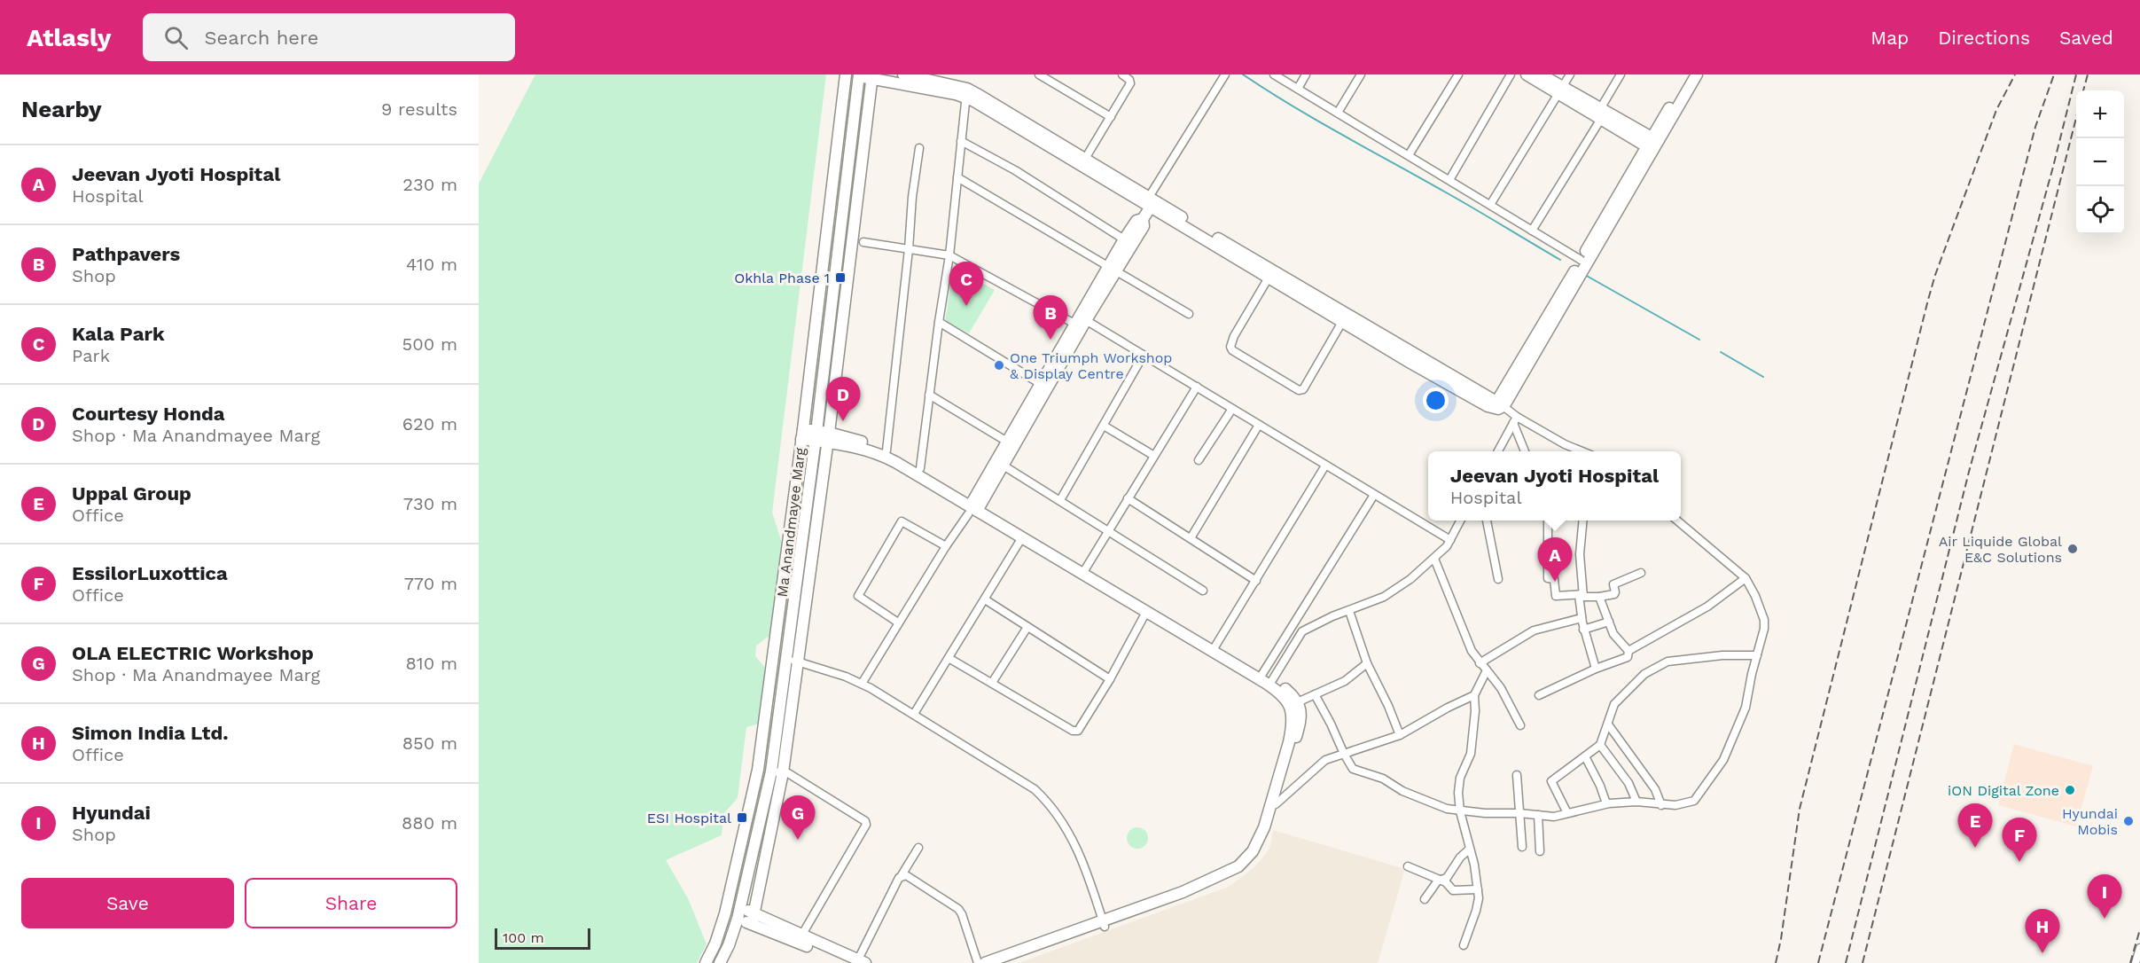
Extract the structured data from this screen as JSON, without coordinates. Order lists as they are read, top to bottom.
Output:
{
  "streets": {
    "street": ["Ma Anandmayee Marg"]
  },
  "places": {
    "transit": ["Okhla Phase 1", "ESI Hospital"],
    "other": [
      "One Triumph Workshop & Display Centre",
      "Air Liquide Global E&C Solutions",
      "iON Digital Zone",
      "Hyundai Mobis"
    ]
  },
  "scale_bar": "100 m",
  "page": {
    "header": "Atlasly",
    "search": "Search here",
    "nav": ["Map", "Directions", "Saved"],
    "heading": ["Nearby", "9 results"],
    "map_buttons": ["+", "−"],
    "list": [
      {
        "mark": "A",
        "name": "Jeevan Jyoti Hospital",
        "note": "Hospital",
        "value": "230 m"
      },
      {
        "mark": "B",
        "name": "Pathpavers",
        "note": "Shop",
        "value": "410 m"
      },
      {
        "mark": "C",
        "name": "Kala Park",
        "note": "Park",
        "value": "500 m"
      },
      {
        "mark": "D",
        "name": "Courtesy Honda",
        "note": "Shop · Ma Anandmayee Marg",
        "value": "620 m"
      },
      {
        "mark": "E",
        "name": "Uppal Group",
        "note": "Office",
        "value": "730 m"
      },
      {
        "mark": "F",
        "name": "EssilorLuxottica",
        "note": "Office",
        "value": "770 m"
      },
      {
        "mark": "G",
        "name": "OLA ELECTRIC Workshop",
        "note": "Shop · Ma Anandmayee Marg",
        "value": "810 m"
      },
      {
        "mark": "H",
        "name": "Simon India Ltd.",
        "note": "Office",
        "value": "850 m"
      },
      {
        "mark": "I",
        "name": "Hyundai",
        "note": "Shop",
        "value": "880 m"
      }
    ],
    "pins": [
      "C",
      "B",
      "D",
      "A",
      "G",
      "E",
      "F",
      "I",
      "H"
    ],
    "popup": ["Jeevan Jyoti Hospital", "Hospital"],
    "buttons": ["Save", "Share"],
    "scale": "100 m"
  }
}
